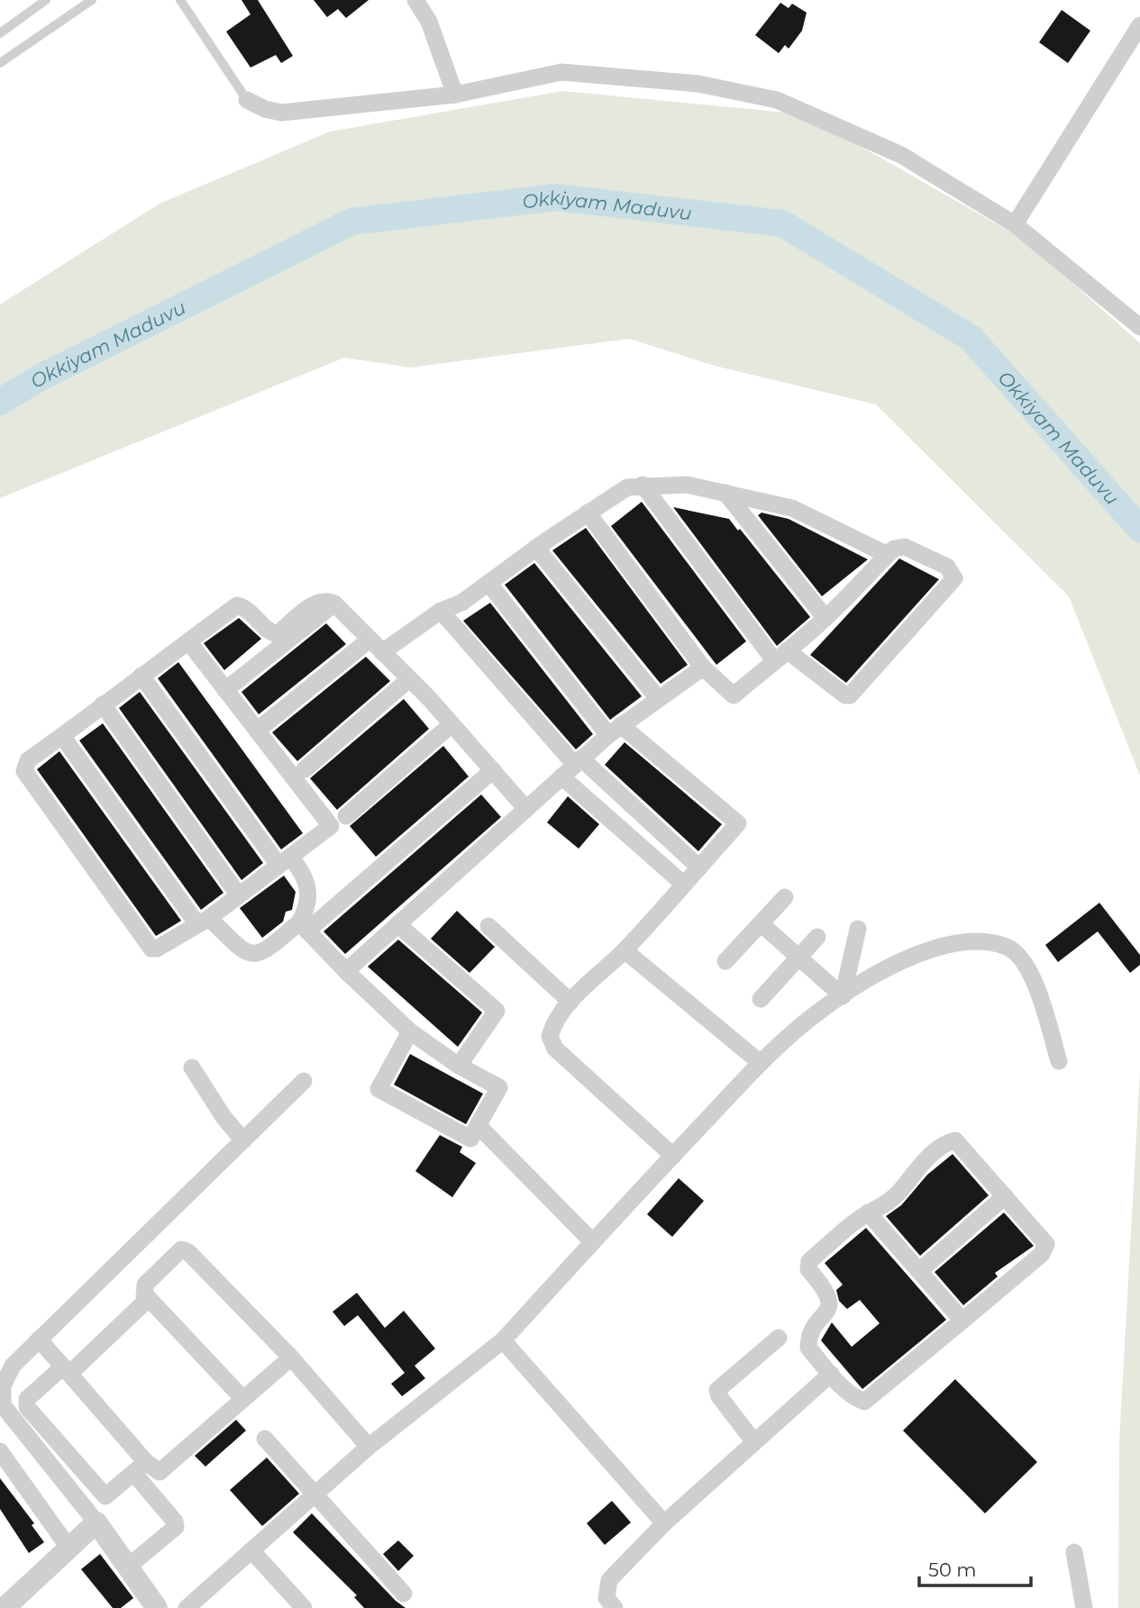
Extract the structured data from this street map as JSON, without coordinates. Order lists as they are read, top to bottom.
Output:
{
  "water": ["Okkiyam Maduvu"],
  "scale_bar": "50 m"
}
